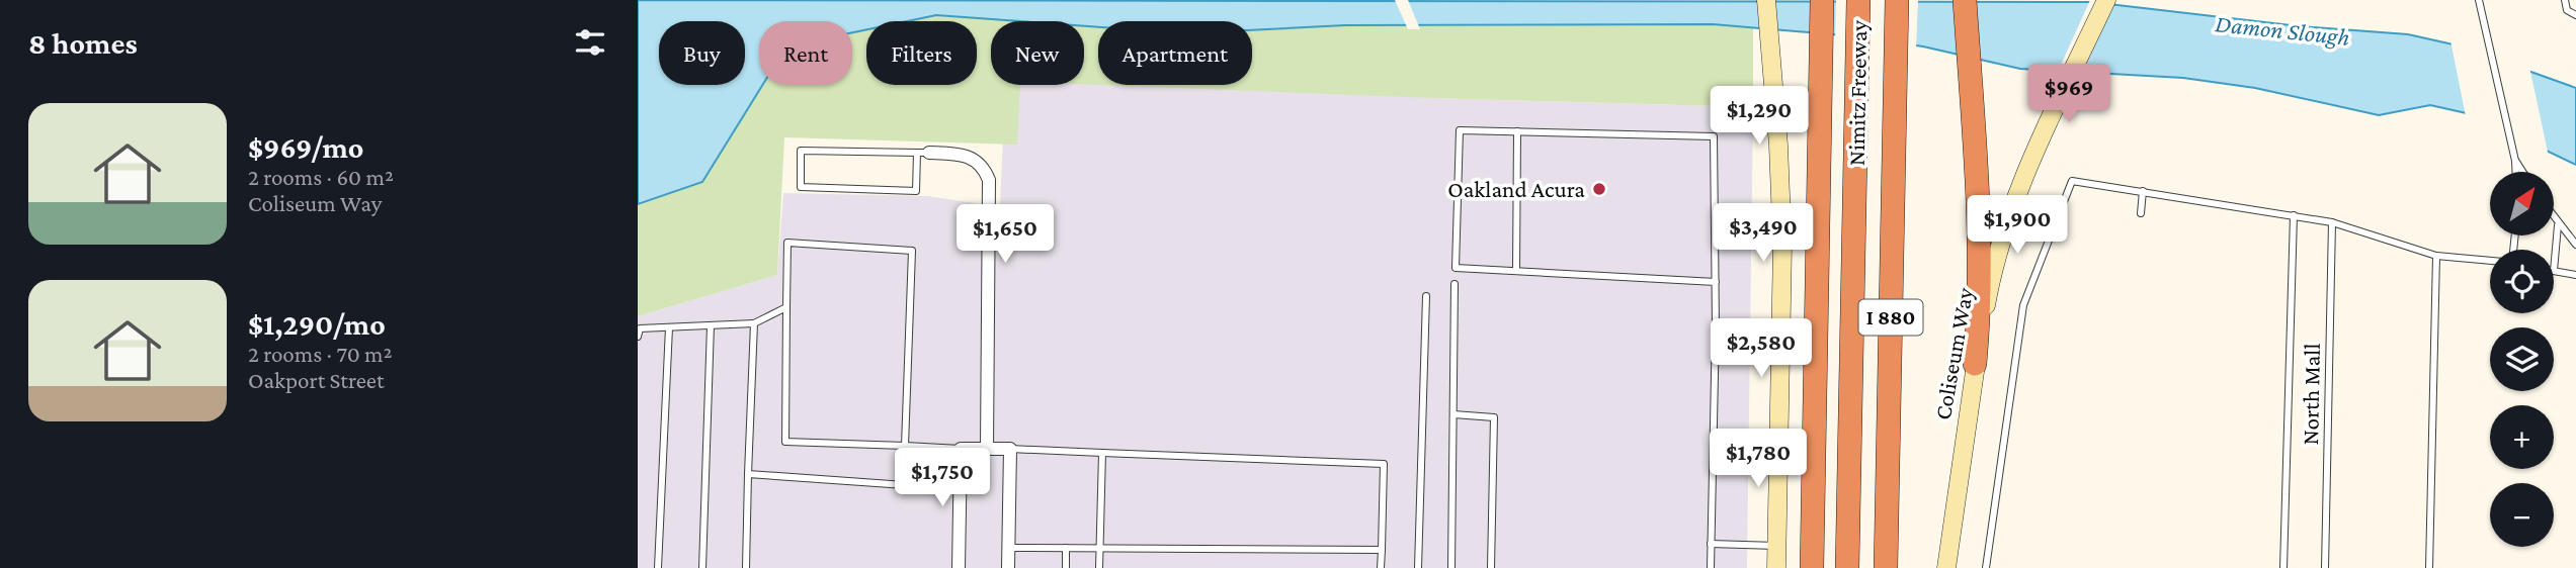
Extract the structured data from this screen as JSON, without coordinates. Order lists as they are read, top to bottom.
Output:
{
  "streets": {
    "highway": ["Nimitz Freeway", "I 880"],
    "street": ["Coliseum Way"],
    "lane": ["North Mall"]
  },
  "water": ["Damon Slough"],
  "places": ["Oakland Acura"],
  "north": "top right",
  "page": {
    "heading": "8 homes",
    "chip": [
      "Buy",
      "Rent",
      "Filters",
      "New",
      "Apartment"
    ],
    "price": [
      "$969",
      "$1,290",
      "$1,900",
      "$3,490",
      "$1,650",
      "$2,580",
      "$1,780",
      "$1,750"
    ],
    "list": [
      {
        "name": "$969/mo",
        "note": "2 rooms · 60 m² · Coliseum Way"
      },
      {
        "name": "$1,290/mo",
        "note": "2 rooms · 70 m² · Oakport Street"
      }
    ],
    "map_buttons": ["+", "−"]
  }
}
